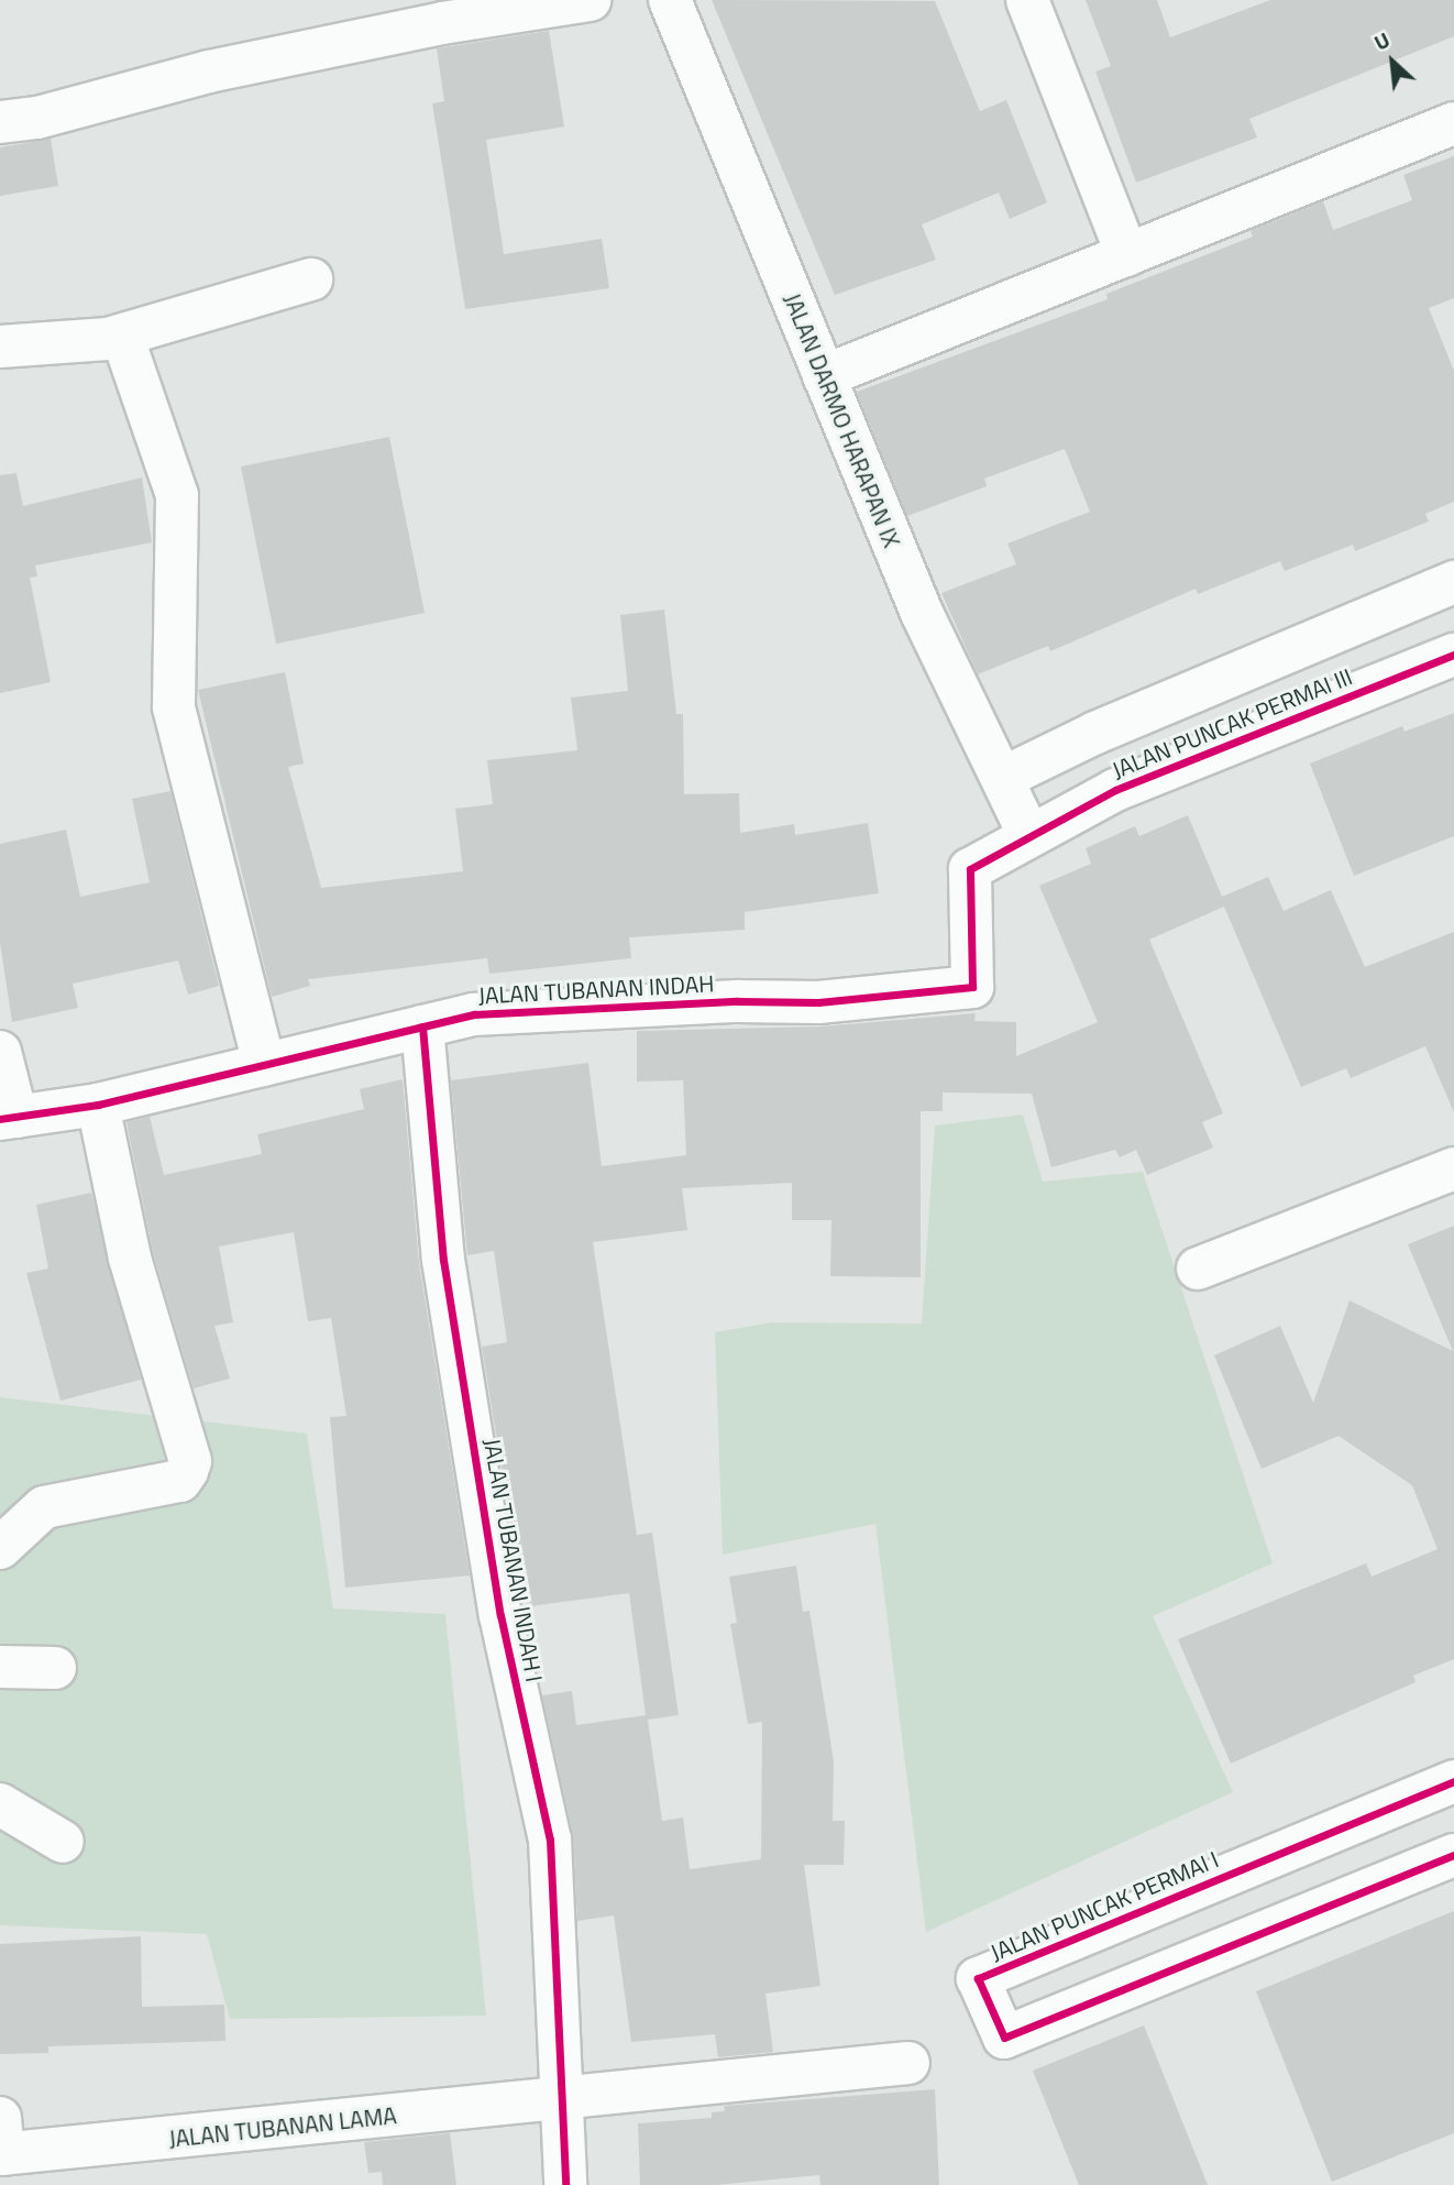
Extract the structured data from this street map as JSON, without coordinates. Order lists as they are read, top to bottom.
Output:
{
  "streets": {
    "street": [
      "JALAN DARMO HARAPAN IX",
      "JALAN PUNCAK PERMAI III",
      "JALAN TUBANAN INDAH",
      "JALAN TUBANAN INDAH I",
      "JALAN PUNCAK PERMAI I",
      "JALAN TUBANAN LAMA"
    ]
  },
  "crossings": [
    ["JALAN DARMO HARAPAN IX", "JALAN PUNCAK PERMAI III"],
    ["JALAN DARMO HARAPAN IX", "JALAN TUBANAN INDAH"],
    ["JALAN PUNCAK PERMAI III", "JALAN TUBANAN INDAH"],
    ["JALAN TUBANAN INDAH", "JALAN TUBANAN INDAH I"],
    ["JALAN TUBANAN INDAH I", "JALAN TUBANAN LAMA"]
  ],
  "north": "top left"
}
